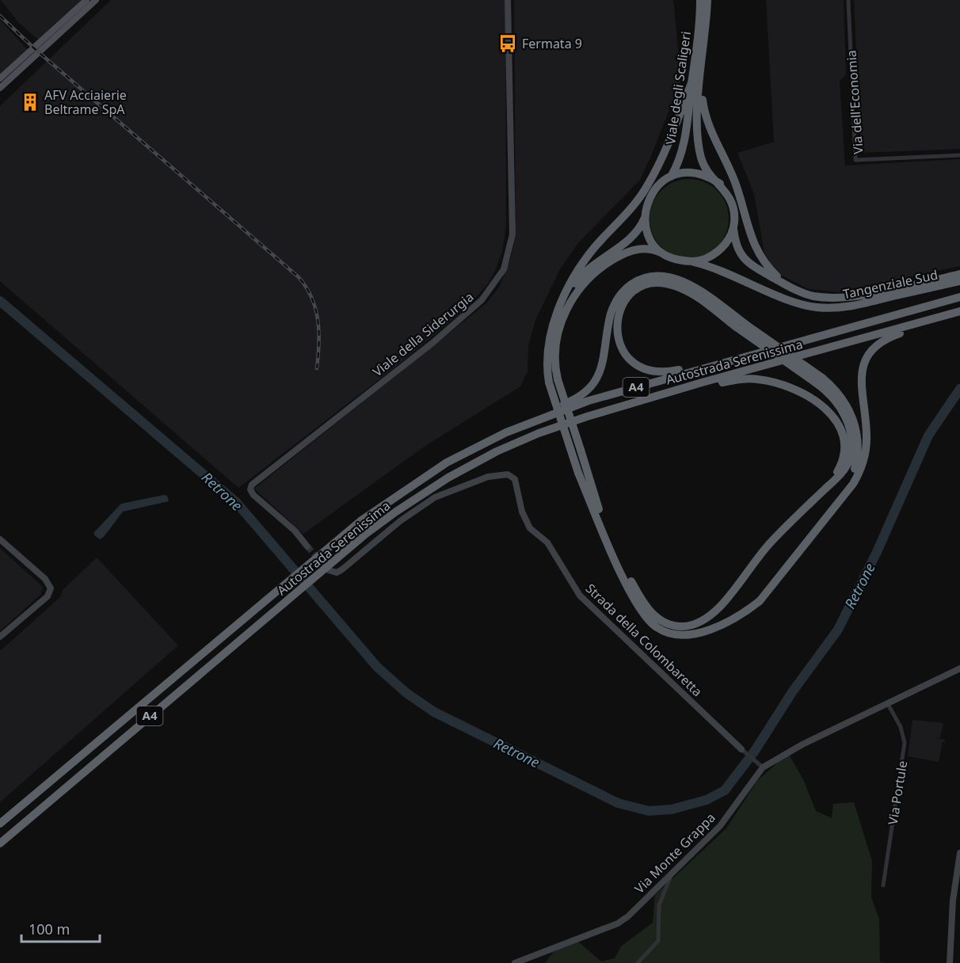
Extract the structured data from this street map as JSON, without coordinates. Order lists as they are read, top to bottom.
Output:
{
  "streets": {
    "highway": [
      "Viale degli Scaligeri",
      "Tangenziale Sud",
      "Autostrada Serenissima",
      "A4"
    ],
    "street": [
      "Via dell'Economia",
      "Viale della Siderurgia",
      "Strada della Colombaretta",
      "Via Portule",
      "Via Monte Grappa"
    ]
  },
  "crossings": [
    ["Viale degli Scaligeri", "Tangenziale Sud"],
    ["Via Portule", "Via Monte Grappa"]
  ],
  "water": ["Retrone"],
  "places": {
    "bus stop": ["Fermata 9"],
    "building": ["AFV Acciaierie Beltrame SpA"]
  },
  "scale_bar": "100 m"
}
